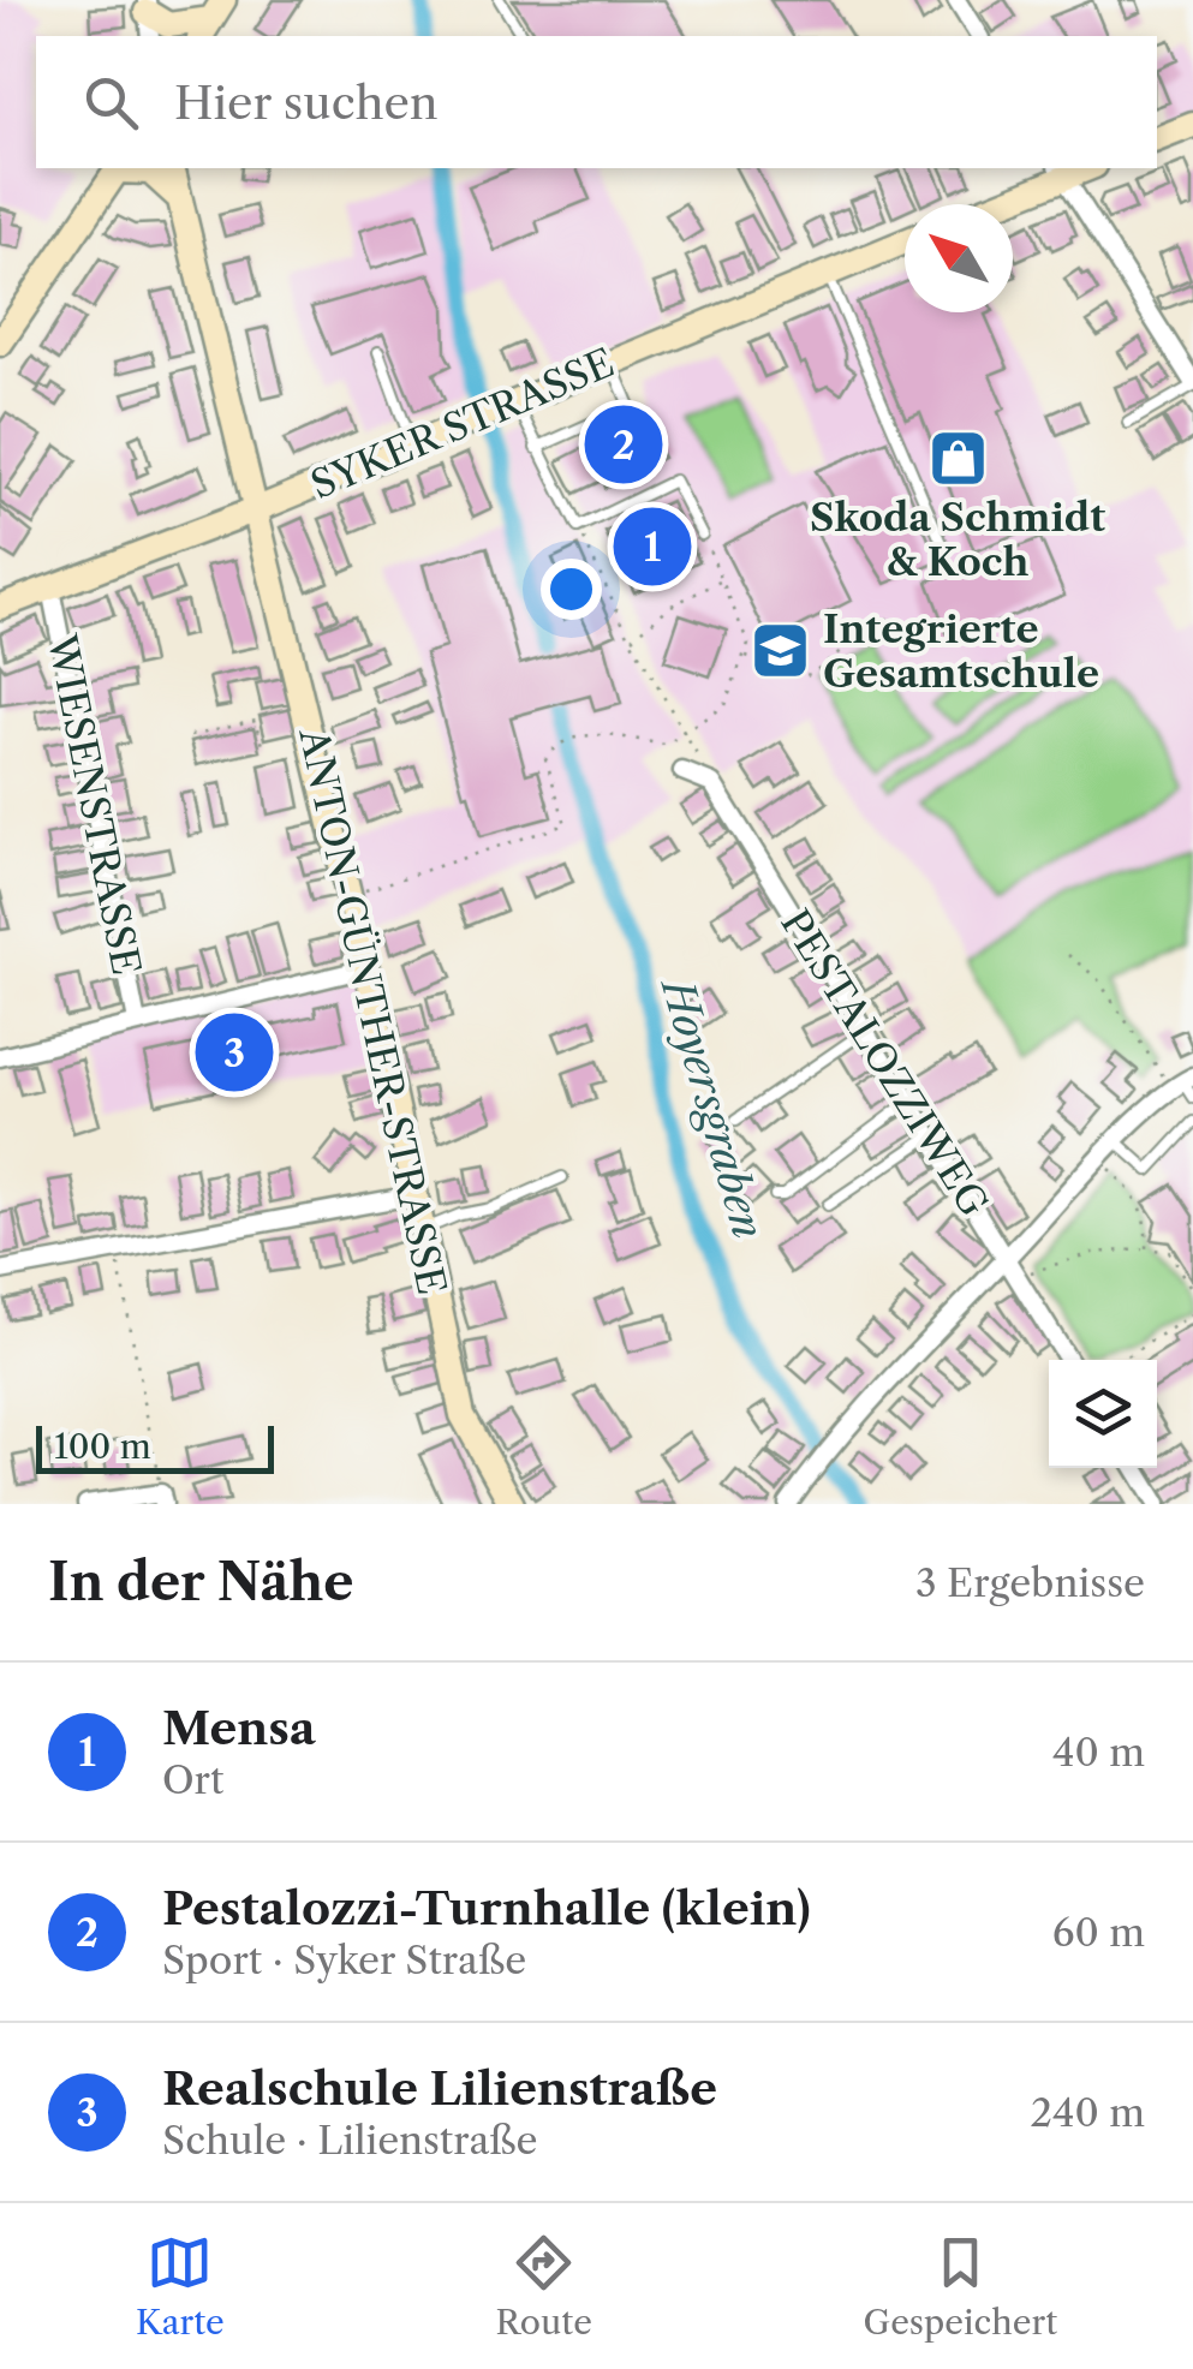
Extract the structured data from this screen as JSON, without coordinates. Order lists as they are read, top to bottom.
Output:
{
  "streets": {
    "main road": ["SYKER STRASSE", "ANTON-GÜNTHER-STRASSE"],
    "street": ["WIESENSTRASSE", "PESTALOZZIWEG"]
  },
  "crossings": [
    ["SYKER STRASSE", "WIESENSTRASSE"],
    ["SYKER STRASSE", "ANTON-GÜNTHER-STRASSE"]
  ],
  "water": ["Hoyersgraben"],
  "places": {
    "shop": ["Skoda Schmidt & Koch"],
    "school or university": ["Integrierte Gesamtschule"]
  },
  "scale_bar": "100 m",
  "north": "top left",
  "page": {
    "search": "Hier suchen",
    "pins": ["2", "1", "3"],
    "scale": "100 m",
    "heading": ["In der Nähe", "3 Ergebnisse"],
    "list": [
      {
        "mark": "1",
        "name": "Mensa",
        "note": "Ort",
        "value": "40 m"
      },
      {
        "mark": "2",
        "name": "Pestalozzi-Turnhalle (klein)",
        "note": "Sport · Syker Straße",
        "value": "60 m"
      },
      {
        "mark": "3",
        "name": "Realschule Lilienstraße",
        "note": "Schule · Lilienstraße",
        "value": "240 m"
      }
    ],
    "nav": ["Karte", "Route", "Gespeichert"]
  }
}
